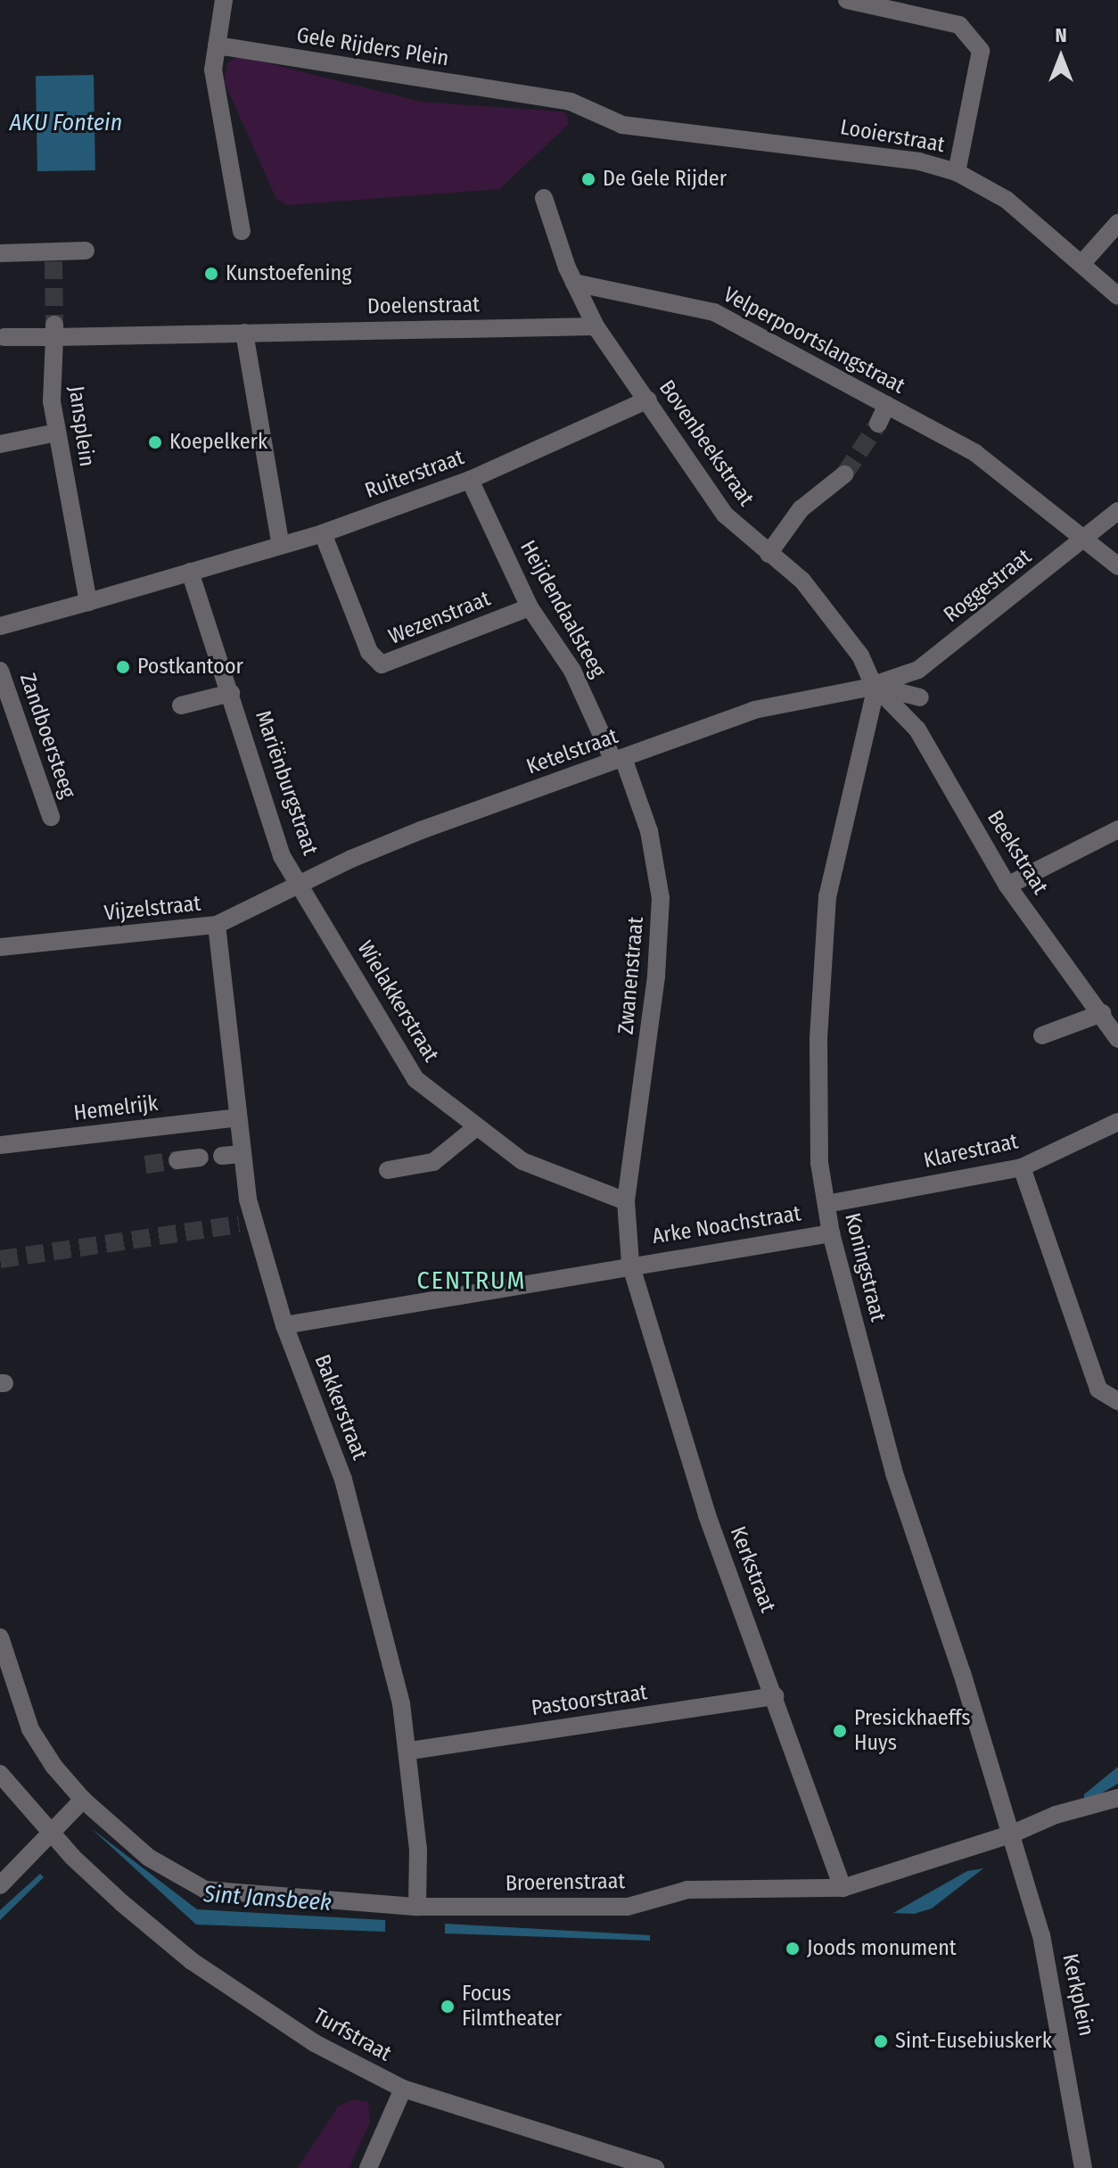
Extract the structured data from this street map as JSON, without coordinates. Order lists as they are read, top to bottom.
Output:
{
  "streets": {
    "street": [
      "Gele Rijders Plein",
      "Looierstraat",
      "Doelenstraat",
      "Velperpoortslangstraat",
      "Jansplein",
      "Bovenbeekstraat",
      "Ruiterstraat",
      "Roggestraat",
      "Heijdendaalsteeg",
      "Wezenstraat",
      "Zandboersteeg",
      "Ketelstraat",
      "Mariënburgstraat",
      "Beekstraat",
      "Vijzelstraat",
      "Zwanenstraat",
      "Wielakkerstraat",
      "Hemelrijk",
      "Klarestraat",
      "Arke Noachstraat",
      "Koningstraat",
      "Bakkerstraat",
      "Kerkstraat",
      "Pastoorstraat",
      "Broerenstraat",
      "Kerkplein",
      "Turfstraat"
    ]
  },
  "crossings": [
    ["Gele Rijders Plein", "Looierstraat"],
    ["Doelenstraat", "Bovenbeekstraat"],
    ["Velperpoortslangstraat", "Bovenbeekstraat"],
    ["Velperpoortslangstraat", "Roggestraat"],
    ["Bovenbeekstraat", "Ruiterstraat"],
    ["Bovenbeekstraat", "Roggestraat"],
    ["Bovenbeekstraat", "Ketelstraat"],
    ["Bovenbeekstraat", "Beekstraat"],
    ["Bovenbeekstraat", "Koningstraat"],
    ["Ruiterstraat", "Heijdendaalsteeg"],
    ["Ruiterstraat", "Wezenstraat"],
    ["Ruiterstraat", "Mariënburgstraat"],
    ["Roggestraat", "Ketelstraat"],
    ["Roggestraat", "Beekstraat"],
    ["Roggestraat", "Koningstraat"],
    ["Heijdendaalsteeg", "Wezenstraat"],
    ["Heijdendaalsteeg", "Ketelstraat"],
    ["Heijdendaalsteeg", "Zwanenstraat"],
    ["Ketelstraat", "Mariënburgstraat"],
    ["Ketelstraat", "Beekstraat"],
    ["Ketelstraat", "Vijzelstraat"],
    ["Ketelstraat", "Zwanenstraat"],
    ["Ketelstraat", "Wielakkerstraat"],
    ["Ketelstraat", "Koningstraat"],
    ["Mariënburgstraat", "Vijzelstraat"],
    ["Mariënburgstraat", "Wielakkerstraat"],
    ["Beekstraat", "Koningstraat"],
    ["Vijzelstraat", "Wielakkerstraat"],
    ["Vijzelstraat", "Bakkerstraat"],
    ["Zwanenstraat", "Wielakkerstraat"],
    ["Zwanenstraat", "Arke Noachstraat"],
    ["Zwanenstraat", "Kerkstraat"],
    ["Hemelrijk", "Bakkerstraat"],
    ["Klarestraat", "Koningstraat"],
    ["Arke Noachstraat", "Koningstraat"],
    ["Arke Noachstraat", "Bakkerstraat"],
    ["Arke Noachstraat", "Kerkstraat"],
    ["Koningstraat", "Broerenstraat"],
    ["Koningstraat", "Kerkplein"],
    ["Bakkerstraat", "Pastoorstraat"],
    ["Bakkerstraat", "Broerenstraat"],
    ["Kerkstraat", "Pastoorstraat"],
    ["Kerkstraat", "Broerenstraat"],
    ["Broerenstraat", "Kerkplein"]
  ],
  "districts": ["CENTRUM"],
  "water": ["AKU Fontein", "Sint Jansbeek"],
  "places": [
    "De Gele Rijder",
    "Kunstoefening",
    "Koepelkerk",
    "Postkantoor",
    "Presickhaeffs Huys",
    "Joods monument",
    "Focus Filmtheater",
    "Sint-Eusebiuskerk"
  ],
  "north": "top"
}
